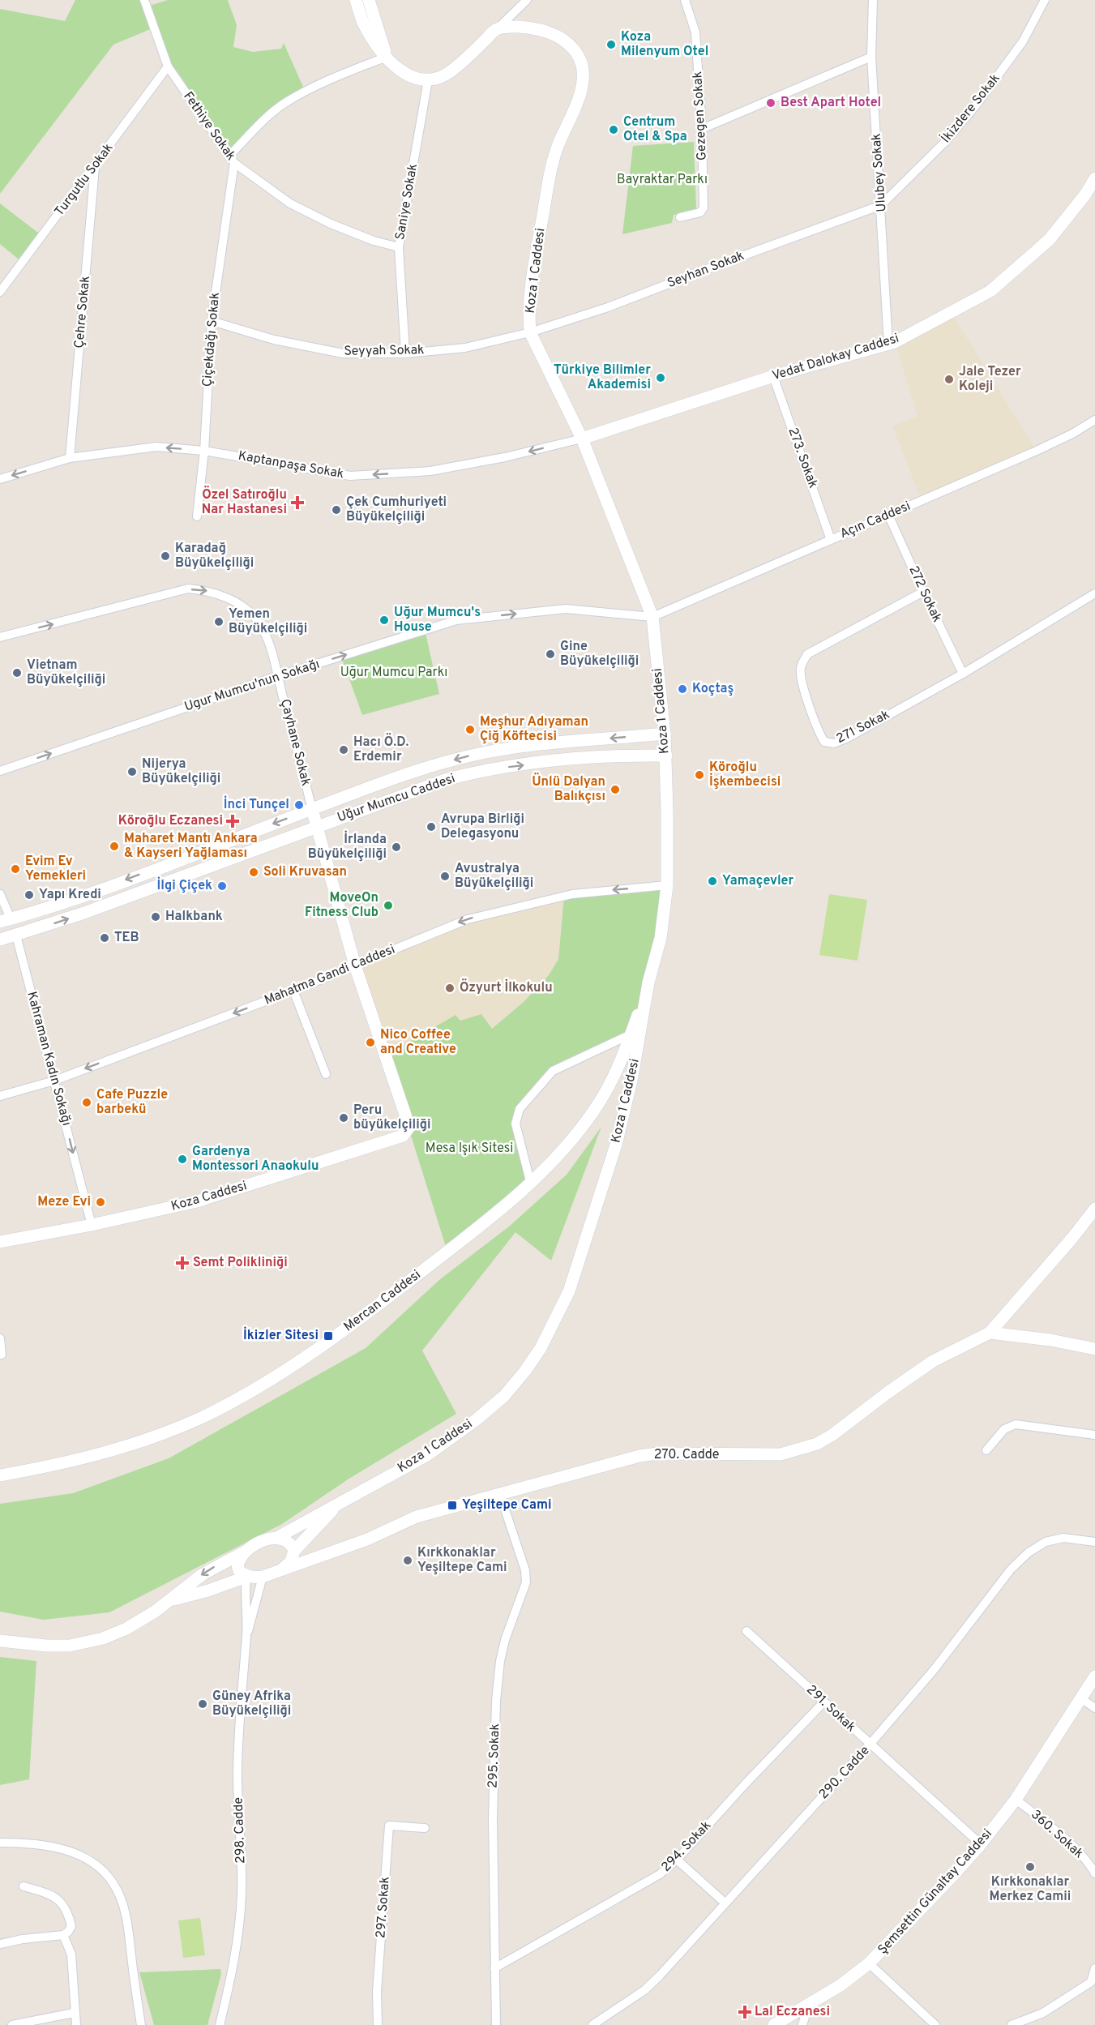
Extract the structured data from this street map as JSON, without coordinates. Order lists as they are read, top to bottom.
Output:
{
  "streets": {
    "main road": [
      "Koza 1 Caddesi",
      "Vedat Dalokay Caddesi",
      "Çayhane Sokak",
      "Uğur Mumcu Caddesi",
      "Kahraman Kadın Sokağı",
      "Koza Caddesi",
      "Mercan Caddesi",
      "270. Cadde",
      "Şemsettin Günaltay Caddesi"
    ],
    "street": [
      "İkizdere Sokak",
      "Gezegen Sokak",
      "Fethiye Sokak",
      "Ulubey Sokak",
      "Turgutlu Sokak",
      "Saniye Sokak",
      "Seyhan Sokak",
      "Çehre Sokak",
      "Çiçekdağı Sokak",
      "Seyyah Sokak",
      "273. Sokak",
      "Kaptanpaşa Sokak",
      "Açın Caddesi",
      "272 Sokak",
      "Ugur Mumcu'nun Sokağı",
      "271 Sokak",
      "Mahatma Gandi Caddesi",
      "291. Sokak",
      "295. Sokak",
      "290. Cadde",
      "298. Cadde",
      "360. Sokak",
      "294. Sokak",
      "297. Sokak"
    ]
  },
  "crossings": [
    ["İkizdere Sokak", "Ulubey Sokak"],
    ["İkizdere Sokak", "Seyhan Sokak"],
    ["Fethiye Sokak", "Turgutlu Sokak"],
    ["Fethiye Sokak", "Saniye Sokak"],
    ["Fethiye Sokak", "Çiçekdağı Sokak"],
    ["Ulubey Sokak", "Seyhan Sokak"],
    ["Ulubey Sokak", "Vedat Dalokay Caddesi"],
    ["Turgutlu Sokak", "Çehre Sokak"],
    ["Saniye Sokak", "Seyyah Sokak"],
    ["Seyhan Sokak", "Koza 1 Caddesi"],
    ["Seyhan Sokak", "Seyyah Sokak"],
    ["Koza 1 Caddesi", "Seyyah Sokak"],
    ["Koza 1 Caddesi", "Vedat Dalokay Caddesi"],
    ["Koza 1 Caddesi", "Kaptanpaşa Sokak"],
    ["Koza 1 Caddesi", "Açın Caddesi"],
    ["Koza 1 Caddesi", "Ugur Mumcu'nun Sokağı"],
    ["Koza 1 Caddesi", "Uğur Mumcu Caddesi"],
    ["Koza 1 Caddesi", "Mahatma Gandi Caddesi"],
    ["Koza 1 Caddesi", "Mercan Caddesi"],
    ["Koza 1 Caddesi", "270. Cadde"],
    ["Çehre Sokak", "Kaptanpaşa Sokak"],
    ["Çiçekdağı Sokak", "Seyyah Sokak"],
    ["Çiçekdağı Sokak", "Kaptanpaşa Sokak"],
    ["Vedat Dalokay Caddesi", "273. Sokak"],
    ["Vedat Dalokay Caddesi", "Kaptanpaşa Sokak"],
    ["273. Sokak", "Açın Caddesi"],
    ["Açın Caddesi", "272 Sokak"],
    ["Açın Caddesi", "Ugur Mumcu'nun Sokağı"],
    ["272 Sokak", "271 Sokak"],
    ["Ugur Mumcu'nun Sokağı", "Çayhane Sokak"],
    ["Çayhane Sokak", "Uğur Mumcu Caddesi"],
    ["Çayhane Sokak", "Mahatma Gandi Caddesi"],
    ["Çayhane Sokak", "Koza Caddesi"],
    ["Uğur Mumcu Caddesi", "Kahraman Kadın Sokağı"],
    ["Mahatma Gandi Caddesi", "Kahraman Kadın Sokağı"],
    ["Kahraman Kadın Sokağı", "Koza Caddesi"],
    ["270. Cadde", "295. Sokak"],
    ["291. Sokak", "290. Cadde"],
    ["291. Sokak", "294. Sokak"],
    ["291. Sokak", "Şemsettin Günaltay Caddesi"],
    ["295. Sokak", "294. Sokak"],
    ["360. Sokak", "Şemsettin Günaltay Caddesi"]
  ],
  "one_way": [
    "Kaptanpaşa Sokak",
    "Ugur Mumcu'nun Sokağı",
    "Çayhane Sokak",
    "Mahatma Gandi Caddesi",
    "Kahraman Kadın Sokağı"
  ],
  "parks": ["Bayraktar Parkı", "Uğur Mumcu Parkı", "Mesa Işık Sitesi"],
  "places": {
    "other": [
      "Koza Milenyum Otel",
      "Best Apart Hotel",
      "Centrum Otel & Spa",
      "Türkiye Bilimler Akademisi",
      "Jale Tezer Koleji",
      "Çek Cumhuriyeti Büyükelçiliği",
      "Karadağ Büyükelçiliği",
      "Uğur Mumcu's House",
      "Yemen Büyükelçiliği",
      "Gine Büyükelçiliği",
      "Vietnam Büyükelçiliği",
      "Koçtaş",
      "Meşhur Adıyaman Çiğ Köftecisi",
      "Hacı Ö.D. Erdemir",
      "Nijerya Büyükelçiliği",
      "Köroğlu İşkembecisi",
      "Ünlü Dalyan Balıkçısı",
      "İnci Tunçel",
      "Avrupa Birliği Delegasyonu",
      "Maharet Mantı Ankara & Kayseri Yağlaması",
      "İrlanda Büyükelçiliği",
      "Evim Ev Yemekleri",
      "Soli Kruvasan",
      "Avustralya Büyükelçiliği",
      "Yamaçevler",
      "İlgi Çiçek",
      "Yapı Kredi",
      "MoveOn Fitness Club",
      "Halkbank",
      "TEB",
      "Özyurt İlkokulu",
      "Nico Coffee and Creative",
      "Cafe Puzzle barbekü",
      "Peru büyükelçiliği",
      "Gardenya Montessori Anaokulu",
      "Meze Evi",
      "Kırkkonaklar Yeşiltepe Cami",
      "Güney Afrika Büyükelçiliği",
      "Kırkkonaklar Merkez Camii"
    ],
    "health": [
      "Özel Satıroğlu Nar Hastanesi",
      "Köroğlu Eczanesi",
      "Semt Polikliniği",
      "Lal Eczanesi"
    ],
    "transit": ["İkizler Sitesi", "Yeşiltepe Cami"]
  }
}
